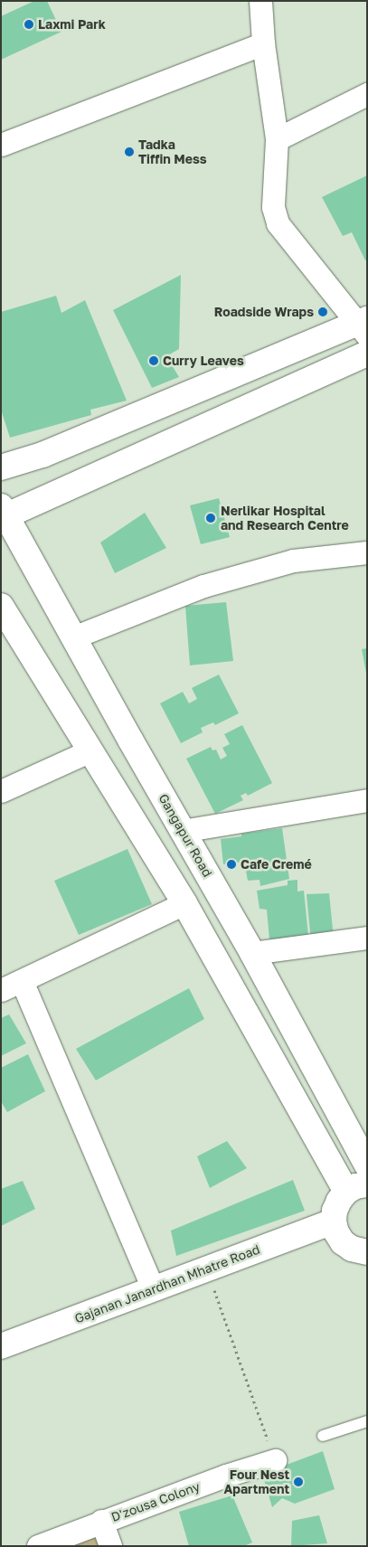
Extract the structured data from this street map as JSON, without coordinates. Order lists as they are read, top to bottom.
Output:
{
  "streets": {
    "main road": ["Gangapur Road", "Gajanan Janardhan Mhatre Road"],
    "street": ["D'zousa Colony"]
  },
  "places": [
    "Laxmi Park",
    "Tadka Tiffin Mess",
    "Roadside Wraps",
    "Curry Leaves",
    "Nerlikar Hospital and Research Centre",
    "Cafe Cremé",
    "Four Nest Apartment"
  ]
}
